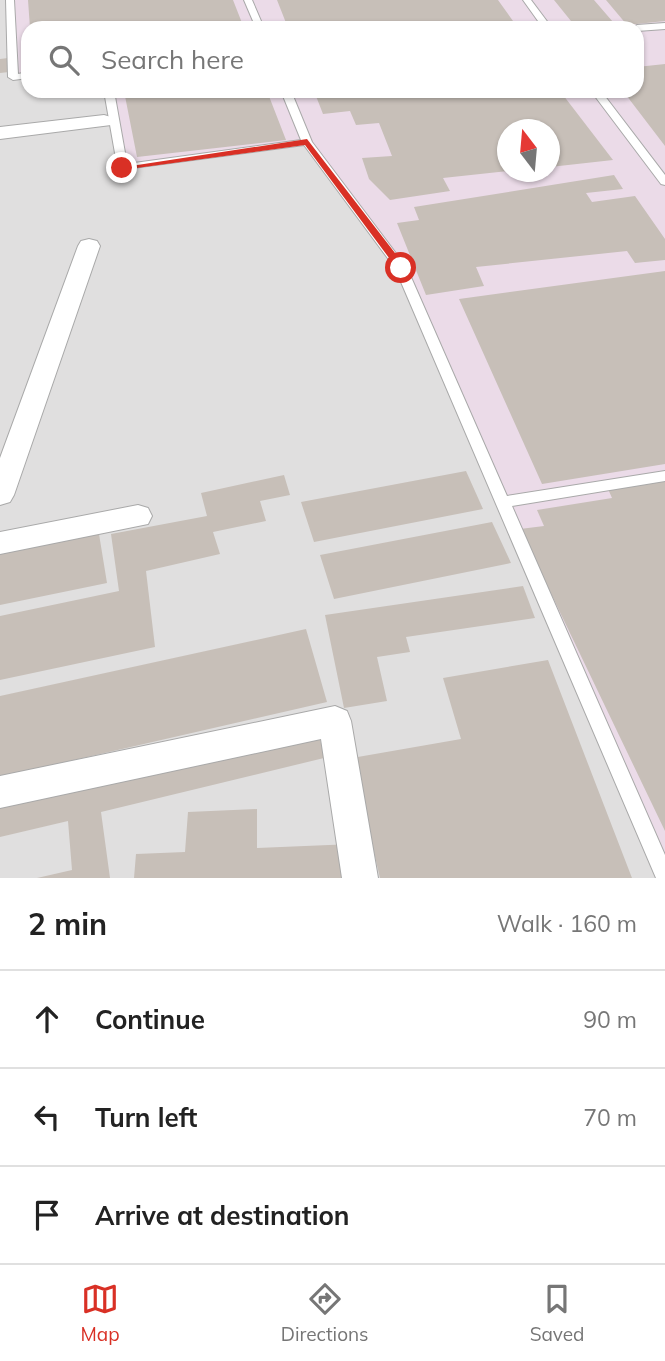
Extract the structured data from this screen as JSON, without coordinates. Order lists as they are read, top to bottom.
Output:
{
  "north": "top",
  "page": {
    "search": "Search here",
    "heading": ["2 min", "Walk · 160 m"],
    "list": [
      ["Continue", "90 m"],
      ["Turn left", "70 m"],
      "Arrive at destination"
    ],
    "nav": ["Map", "Directions", "Saved"]
  }
}
